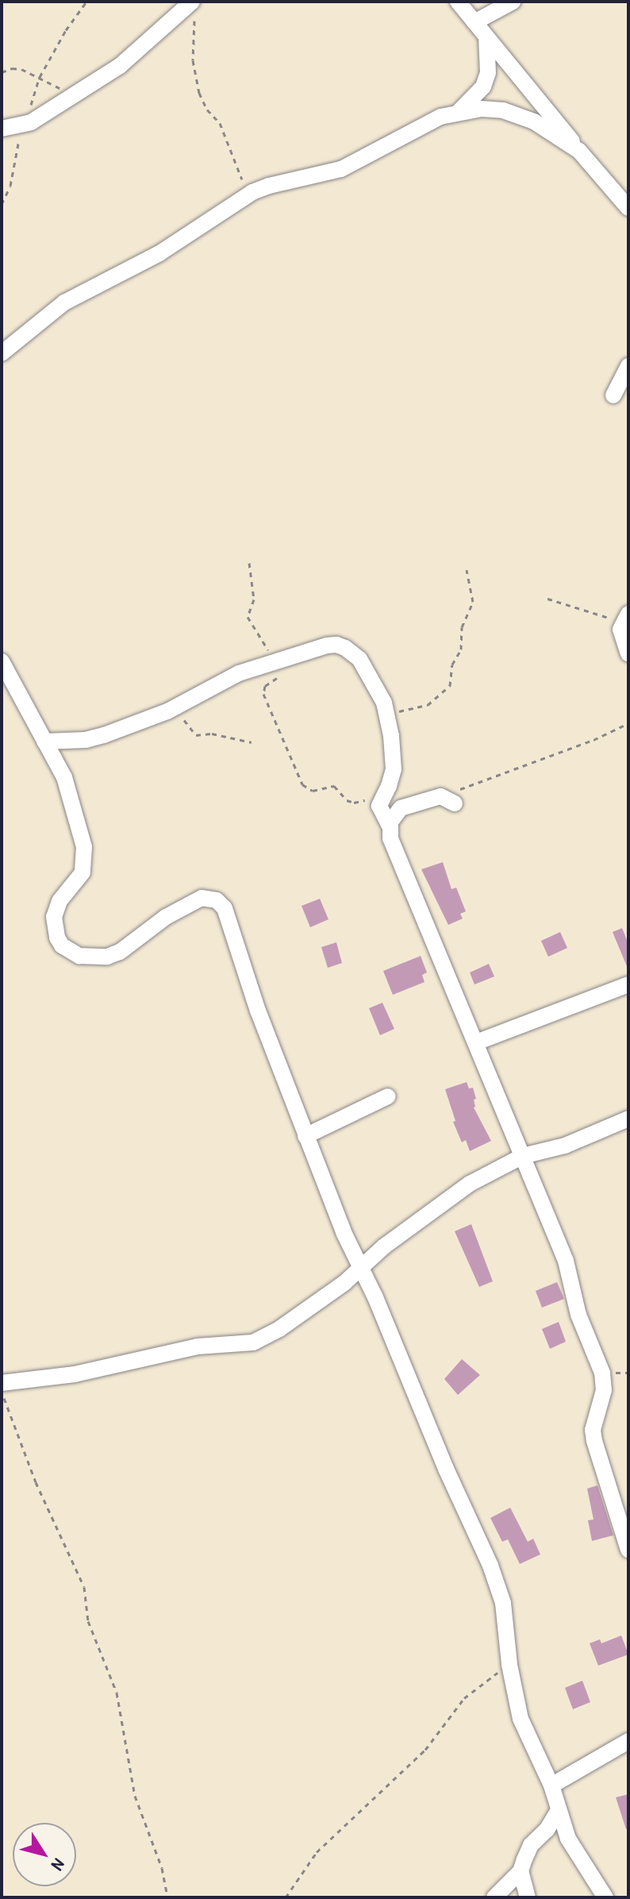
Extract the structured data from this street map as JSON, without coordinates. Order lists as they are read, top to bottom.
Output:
{
  "north": "bottom right"
}
